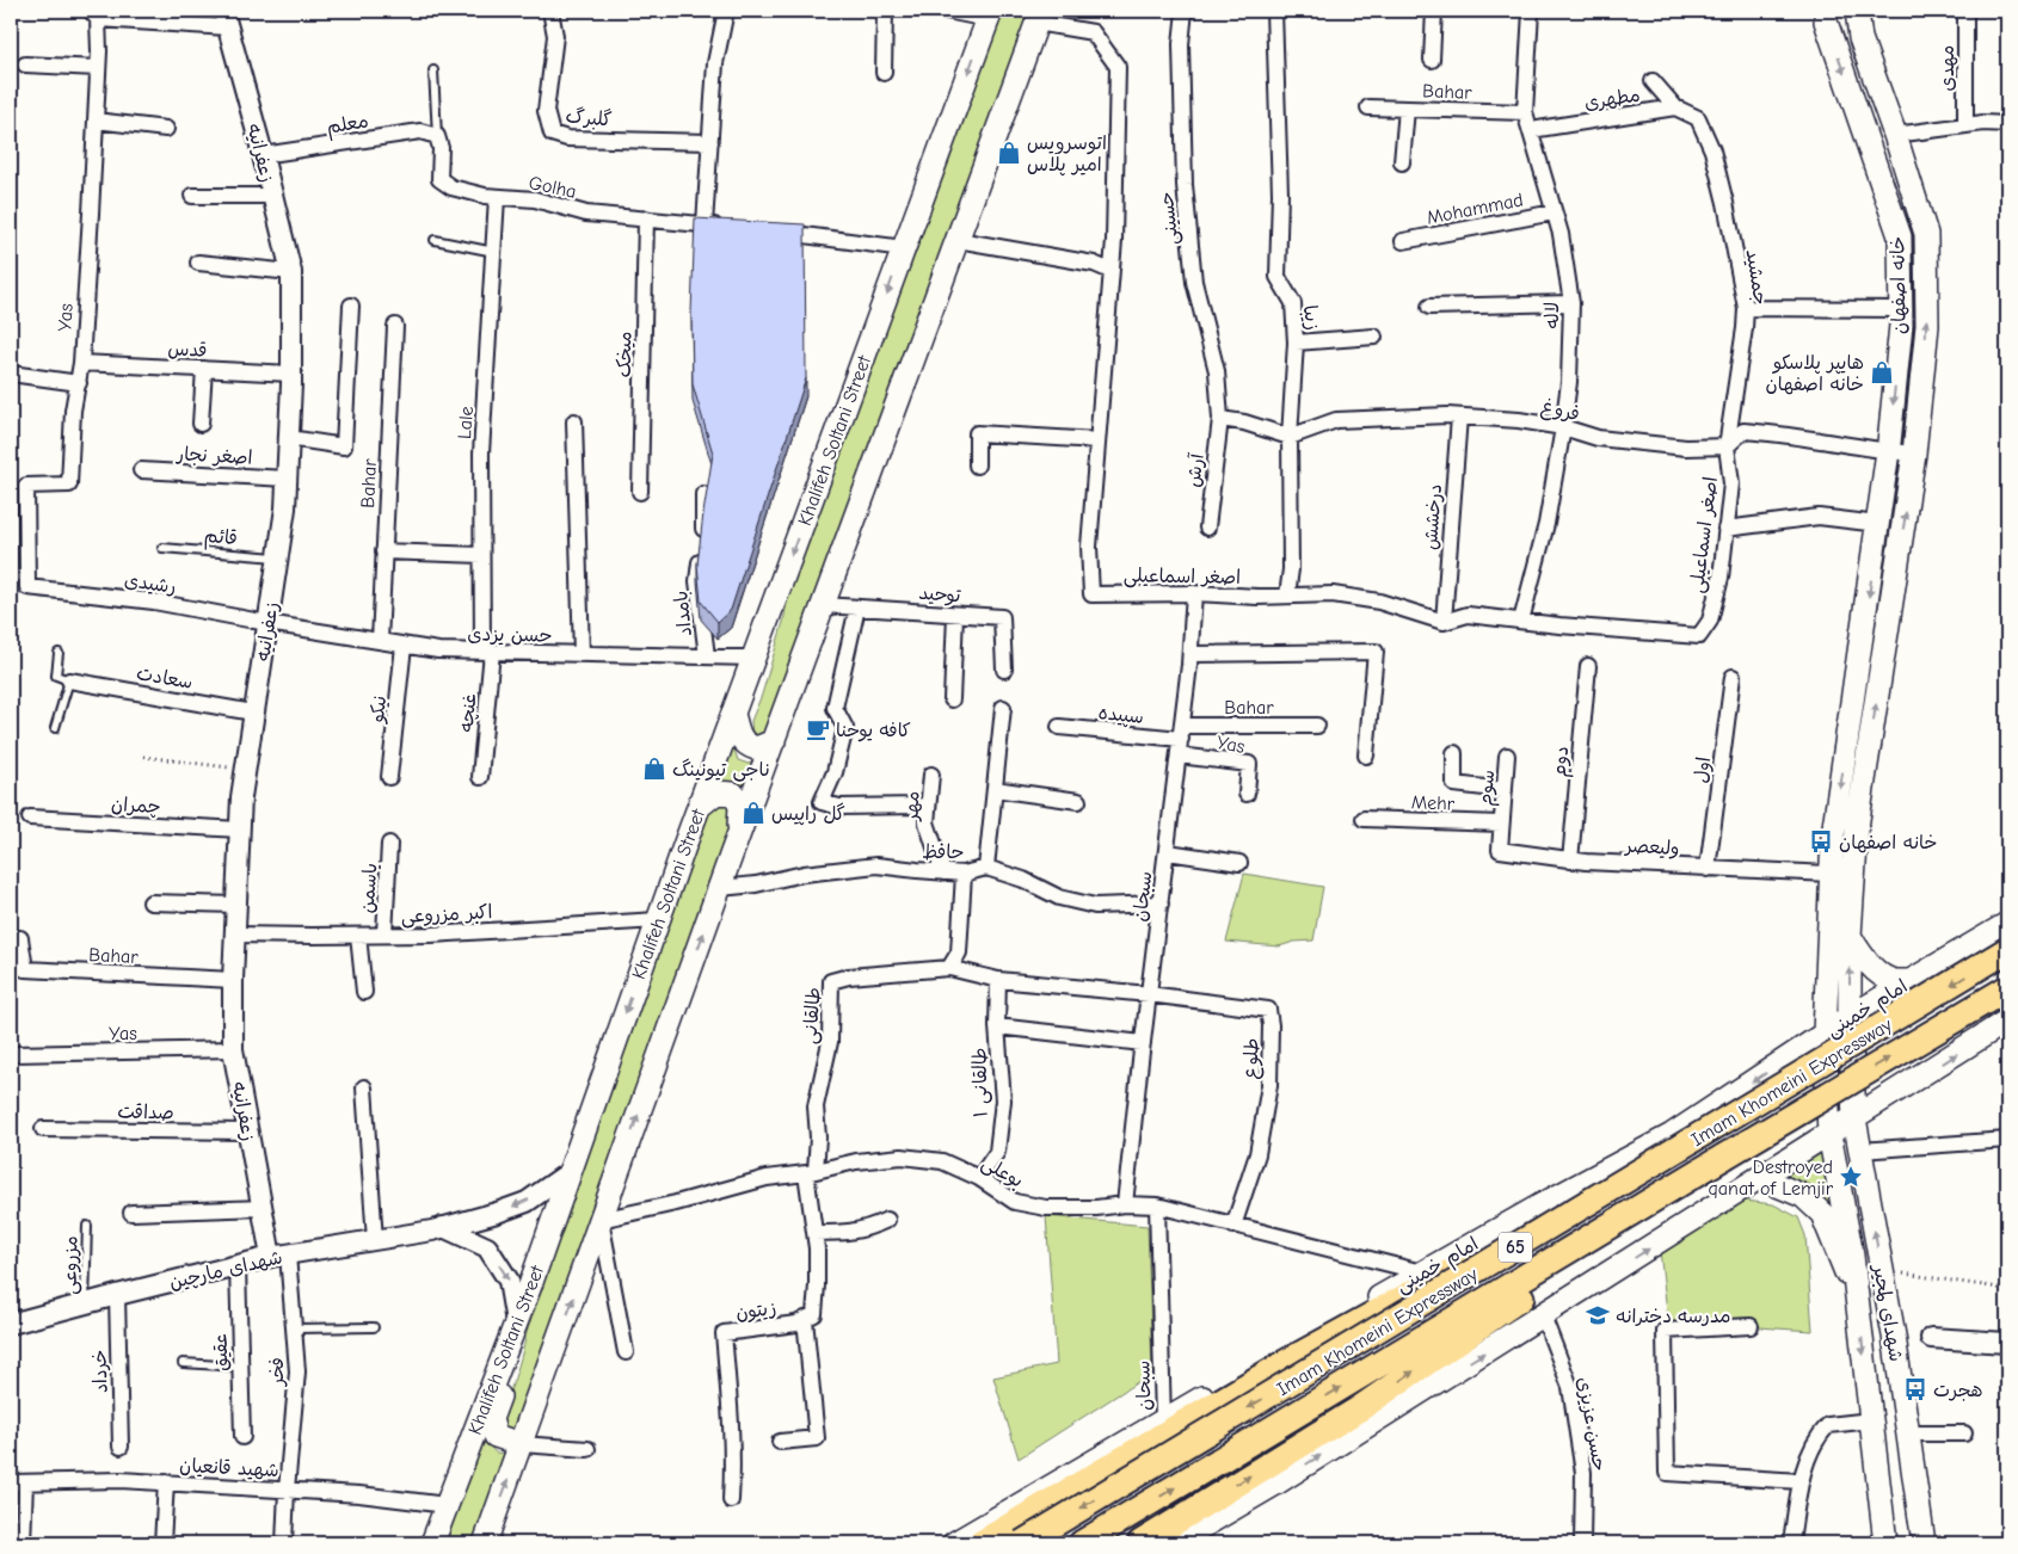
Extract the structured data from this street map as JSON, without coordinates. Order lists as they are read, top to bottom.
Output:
{
  "streets": {
    "highway": ["Imam Khomeini Expressway", "65"],
    "main road": [
      "خانه اصفهان",
      "Khalifeh Soltani Street",
      "امام خمینی",
      "شهدای لمجیر"
    ],
    "street": [
      "مهدی",
      "Bahar",
      "مطهری",
      "گلبرگ",
      "معلم",
      "زعفرانیه",
      "Golha",
      "Mohammad",
      "حسینی",
      "جمشید",
      "لاله",
      "Yas",
      "زیبا",
      "قدس",
      "میخک",
      "فروغ",
      "Lale",
      "اصغر نجار",
      "آرش",
      "درخشش",
      "اصغر اسماعیلی",
      "رشیدی",
      "توحید",
      "بامداد",
      "حسن یزدی",
      "سعادت",
      "نیکو",
      "غنچه",
      "سپیده",
      "دوم",
      "اول",
      "سوم",
      "Mehr",
      "چمران",
      "مهر",
      "ولیعصر",
      "حافظ",
      "یاسمن",
      "سبحان",
      "اکبر مزروعی",
      "طالقانی",
      "طلوع",
      "طالقانی ۱",
      "صداقت",
      "بوعلی",
      "شهدای مارچین",
      "زیتون",
      "عقیق",
      "خرداد",
      "فخر",
      "حسن عزیزی",
      "شهید قانعیان"
    ],
    "lane": ["قائم", "مزروعی"]
  },
  "crossings": [
    ["Bahar", "زعفرانیه"],
    ["Bahar", "لاله"],
    ["Bahar", "حسن یزدی"],
    ["Bahar", "سپیده"],
    ["Bahar", "سبحان"],
    ["مطهری", "جمشید"],
    ["مطهری", "لاله"],
    ["معلم", "زعفرانیه"],
    ["معلم", "Golha"],
    ["زعفرانیه", "Yas"],
    ["زعفرانیه", "قدس"],
    ["زعفرانیه", "اصغر نجار"],
    ["زعفرانیه", "قائم"],
    ["زعفرانیه", "رشیدی"],
    ["زعفرانیه", "حسن یزدی"],
    ["زعفرانیه", "سعادت"],
    ["زعفرانیه", "چمران"],
    ["زعفرانیه", "اکبر مزروعی"],
    ["زعفرانیه", "صداقت"],
    ["زعفرانیه", "شهدای مارچین"],
    ["زعفرانیه", "فخر"],
    ["Golha", "میخک"],
    ["Golha", "Lale"],
    ["Mohammad", "لاله"],
    ["حسینی", "آرش"],
    ["جمشید", "فروغ"],
    ["جمشید", "اصغر اسماعیلی"],
    ["خانه اصفهان", "ولیعصر"],
    ["خانه اصفهان", "امام خمینی"],
    ["خانه اصفهان", "شهدای لمجیر"],
    ["لاله", "فروغ"],
    ["لاله", "اصغر اسماعیلی"],
    ["Yas", "قدس"],
    ["Yas", "رشیدی"],
    ["Yas", "سبحان"],
    ["زیبا", "فروغ"],
    ["زیبا", "اصغر اسماعیلی"],
    ["فروغ", "درخشش"],
    ["فروغ", "اصغر اسماعیلی"],
    ["Lale", "حسن یزدی"],
    ["Lale", "غنچه"],
    ["Khalifeh Soltani Street", "حسن یزدی"],
    ["Khalifeh Soltani Street", "اکبر مزروعی"],
    ["Khalifeh Soltani Street", "شهدای مارچین"],
    ["Khalifeh Soltani Street", "شهید قانعیان"],
    ["درخشش", "اصغر اسماعیلی"],
    ["اصغر اسماعیلی", "سبحان"],
    ["رشیدی", "حسن یزدی"],
    ["بامداد", "حسن یزدی"],
    ["حسن یزدی", "نیکو"],
    ["حسن یزدی", "غنچه"],
    ["سپیده", "سبحان"],
    ["دوم", "ولیعصر"],
    ["اول", "ولیعصر"],
    ["سوم", "Mehr"],
    ["سوم", "ولیعصر"],
    ["Mehr", "ولیعصر"],
    ["مهر", "حافظ"],
    ["حافظ", "سبحان"],
    ["یاسمن", "اکبر مزروعی"],
    ["سبحان", "امام خمینی"],
    ["سبحان", "طالقانی"],
    ["سبحان", "طلوع"],
    ["سبحان", "بوعلی"],
    ["امام خمینی", "بوعلی"],
    ["امام خمینی", "شهدای لمجیر"],
    ["طالقانی", "طلوع"],
    ["طالقانی", "طالقانی ۱"],
    ["طالقانی", "بوعلی"],
    ["طالقانی", "زیتون"],
    ["طلوع", "بوعلی"],
    ["طالقانی ۱", "بوعلی"],
    ["بوعلی", "زیتون"],
    ["مزروعی", "شهدای مارچین"],
    ["شهدای مارچین", "عقیق"],
    ["شهدای مارچین", "خرداد"],
    ["شهدای مارچین", "فخر"],
    ["فخر", "شهید قانعیان"]
  ],
  "places": {
    "shop": [
      "اتوسرويس امير پلاس",
      "هایپر پلاسکو خانه اصفهان",
      "ناجی‌ تیونینگ",
      "گل راپیس"
    ],
    "cafe": ["کافه یوحنا"],
    "bus stop": ["خانه اصفهان", "هجرت"],
    "place": ["Destroyed qanat of Lemjir"],
    "school or university": ["مدرسه دخترانه"]
  }
}
